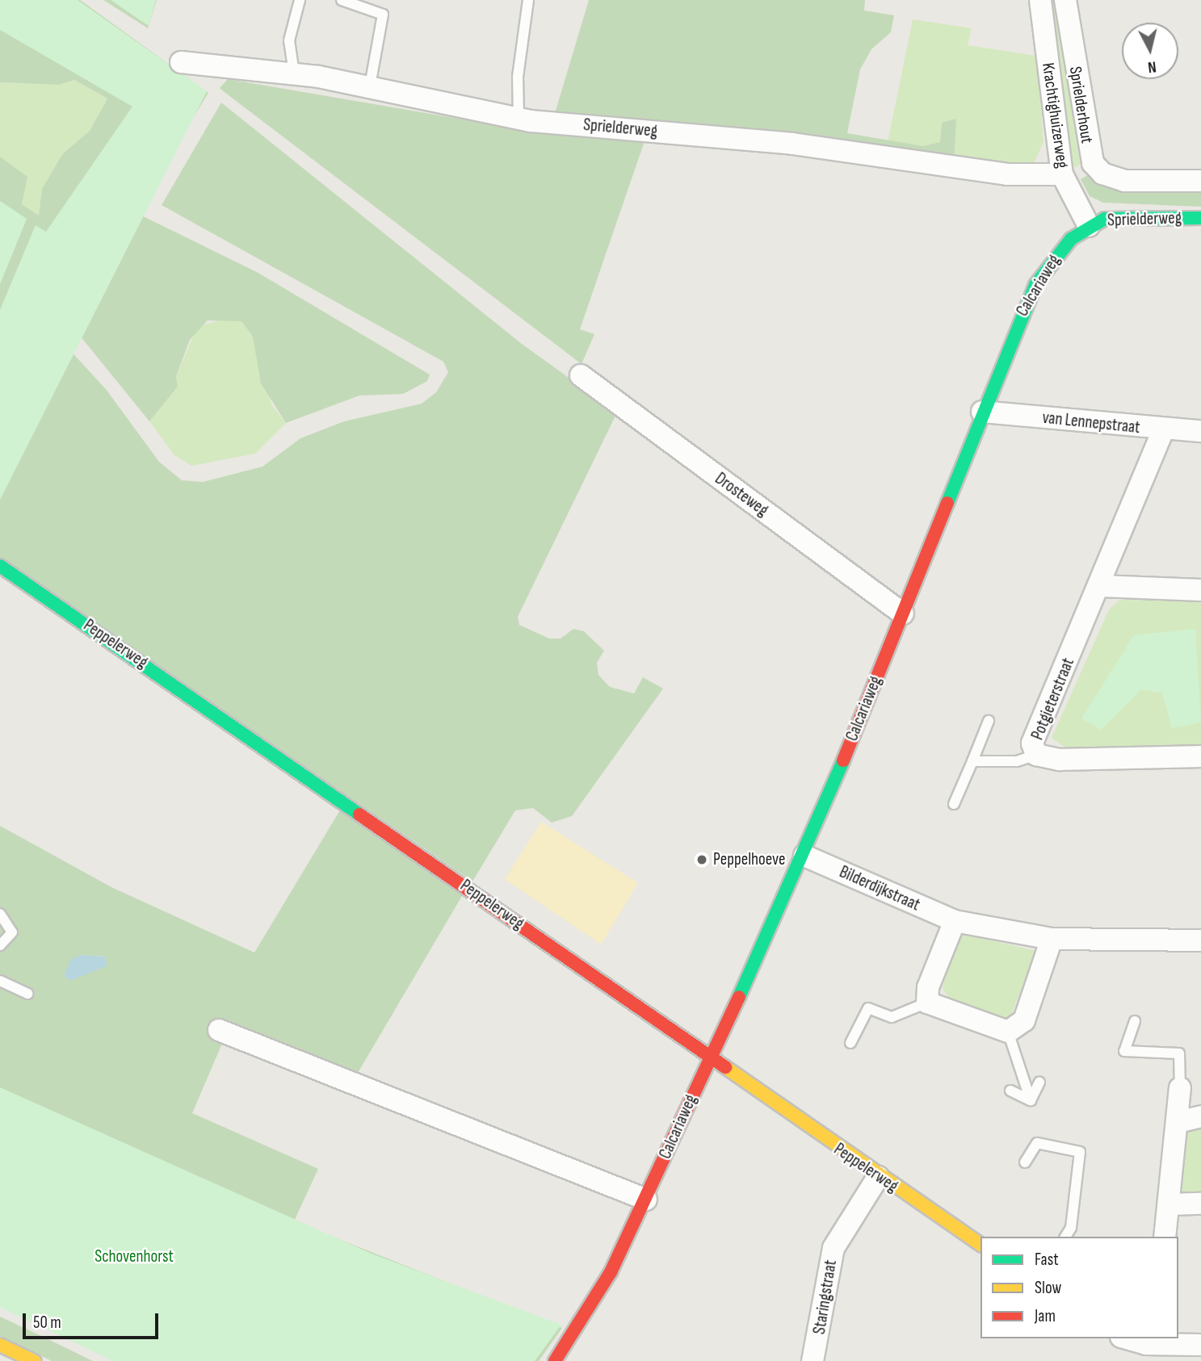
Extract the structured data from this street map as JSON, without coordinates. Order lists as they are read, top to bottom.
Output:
{
  "streets": {
    "street": [
      "Sprielderhout",
      "Krachtighuizerweg",
      "Sprielderweg",
      "Calcariaweg",
      "van Lennepstraat",
      "Drosteweg",
      "Peppelerweg",
      "Potgieterstraat",
      "Bilderdijkstraat",
      "Staringstraat"
    ]
  },
  "crossings": [
    ["Krachtighuizerweg", "Sprielderweg"],
    ["Krachtighuizerweg", "Calcariaweg"],
    ["Sprielderweg", "Calcariaweg"],
    ["Calcariaweg", "van Lennepstraat"],
    ["Calcariaweg", "Drosteweg"],
    ["Calcariaweg", "Peppelerweg"],
    ["Calcariaweg", "Bilderdijkstraat"],
    ["van Lennepstraat", "Potgieterstraat"],
    ["Peppelerweg", "Staringstraat"]
  ],
  "parks": ["Schovenhorst"],
  "places": ["Peppelhoeve"],
  "legend": ["Fast", "Slow", "Jam"],
  "scale_bar": "50 m",
  "north": "bottom"
}
